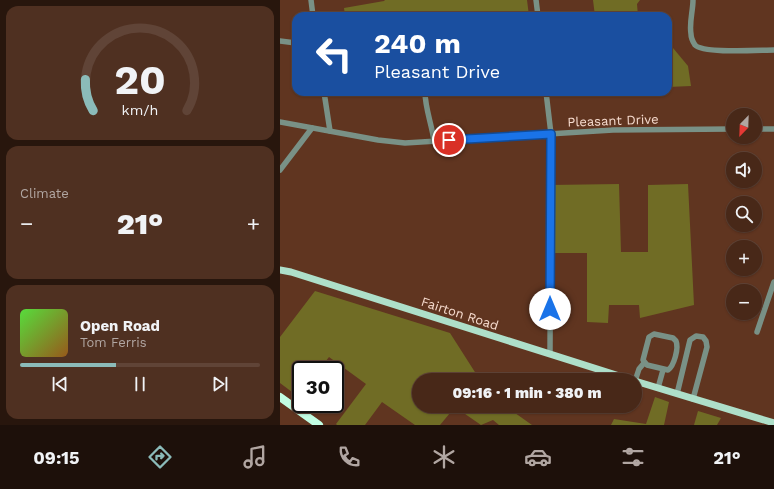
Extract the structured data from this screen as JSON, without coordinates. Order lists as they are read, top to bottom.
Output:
{
  "streets": {
    "main road": ["Fairton Road"],
    "street": ["Pleasant Drive"]
  },
  "north": "bottom left",
  "page": {
    "turn": ["240 m", "Pleasant Drive"],
    "map_buttons": ["+", "−"],
    "tile": "Climate",
    "heat": ["−", "21°", "+"],
    "song": ["Open Road", "Tom Ferris"],
    "limit": "30",
    "trip": "09:16 · 1 min · 380 m",
    "tabs": ["09:15", "21°"],
    "gauge": ["20", "km/h"]
  }
}
